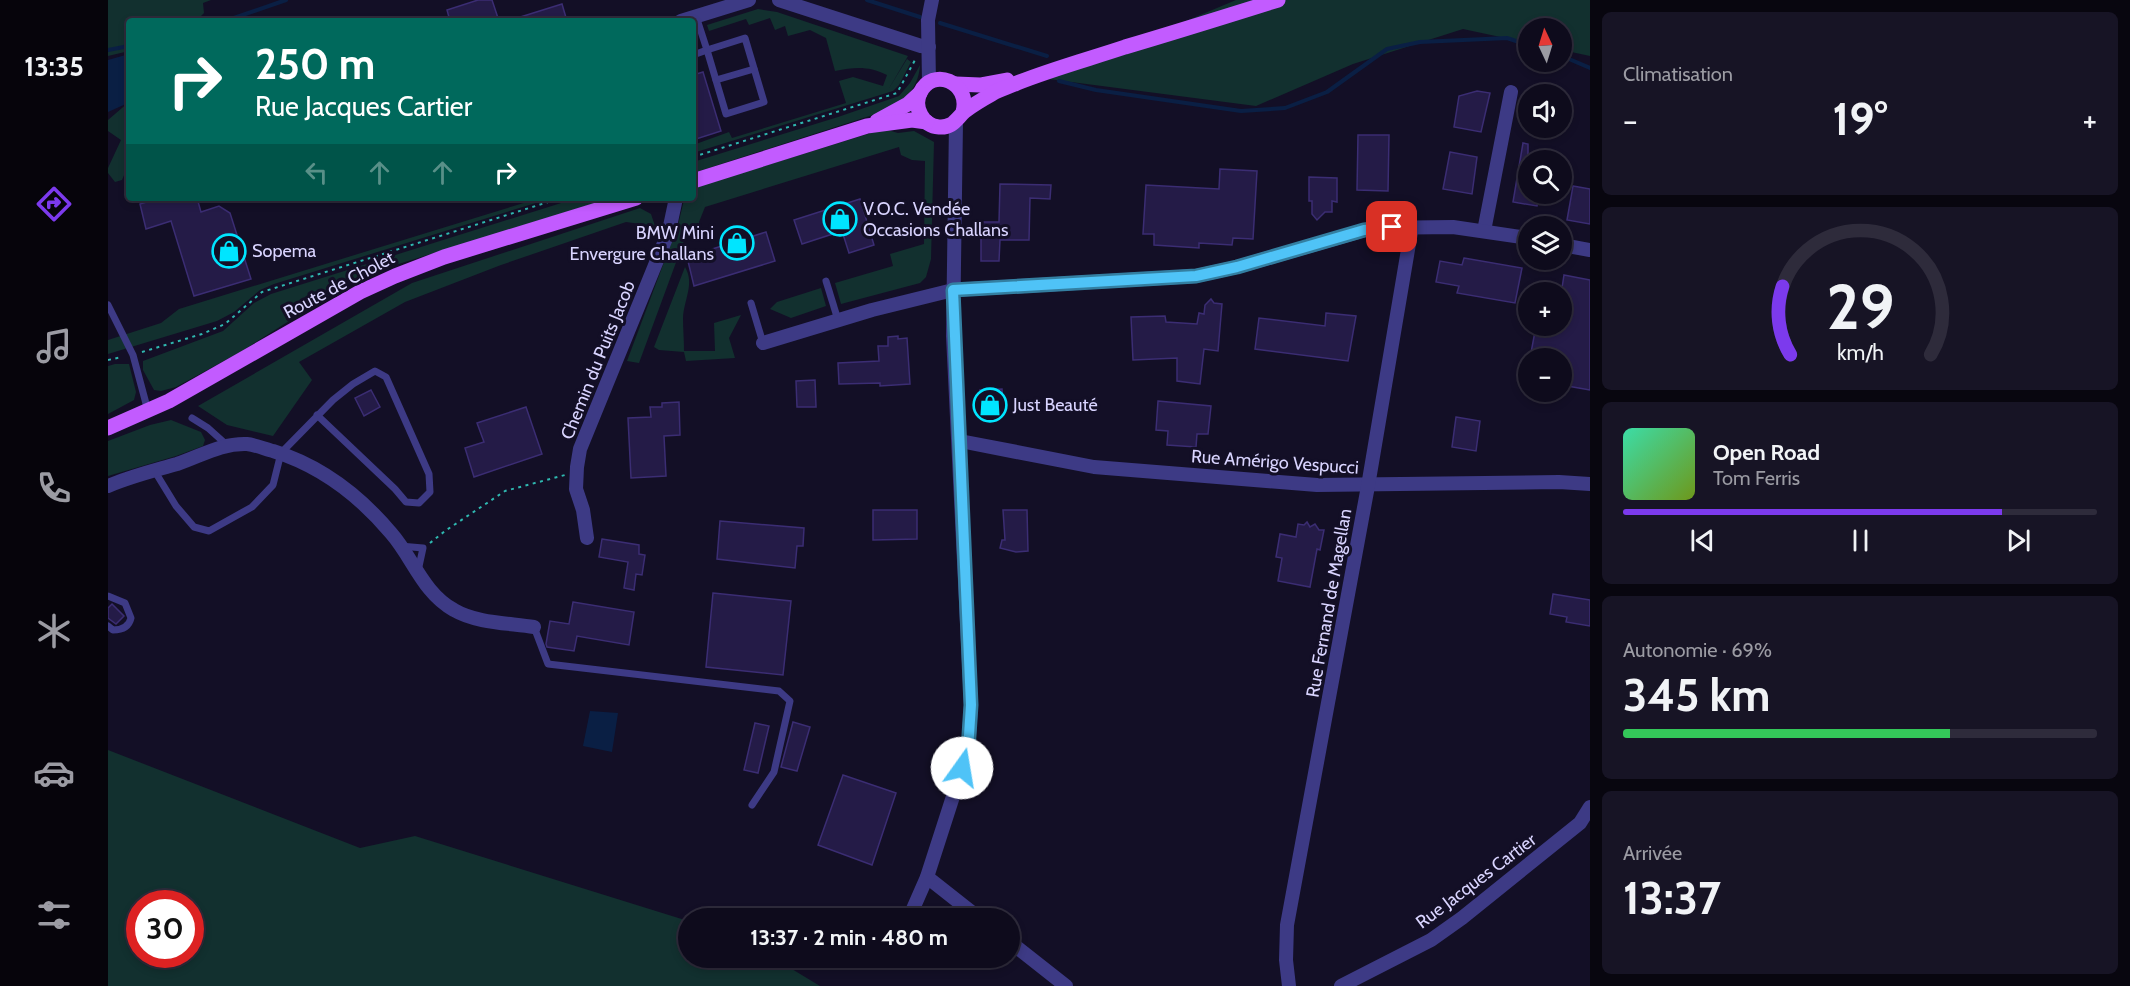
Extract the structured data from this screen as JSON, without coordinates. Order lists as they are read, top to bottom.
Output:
{
  "streets": {
    "main road": ["Route de Cholet"],
    "street": [
      "Chemin du Puits Jacob",
      "Rue Amérigo Vespucci",
      "Rue Fernand de Magellan",
      "Rue Jacques Cartier"
    ]
  },
  "crossings": [
    ["Rue Amérigo Vespucci", "Rue Fernand de Magellan"]
  ],
  "places": {
    "shop": [
      "V.O.C. Vendée Occasions Challans",
      "BMW Mini Envergure Challans",
      "Sopema",
      "Just Beauté"
    ]
  },
  "north": "top",
  "page": {
    "tabs": "13:35",
    "tile": [
      "Climatisation",
      ["Autonomie · 69%", "345 km"],
      ["Arrivée", "13:37"]
    ],
    "map_buttons": ["+", "−"],
    "turn": ["250 m", "Rue Jacques Cartier"],
    "heat": ["−", "19°", "+"],
    "song": ["Open Road", "Tom Ferris"],
    "limit": "30",
    "trip": "13:37 · 2 min · 480 m",
    "gauge": ["29", "km/h"]
  }
}
